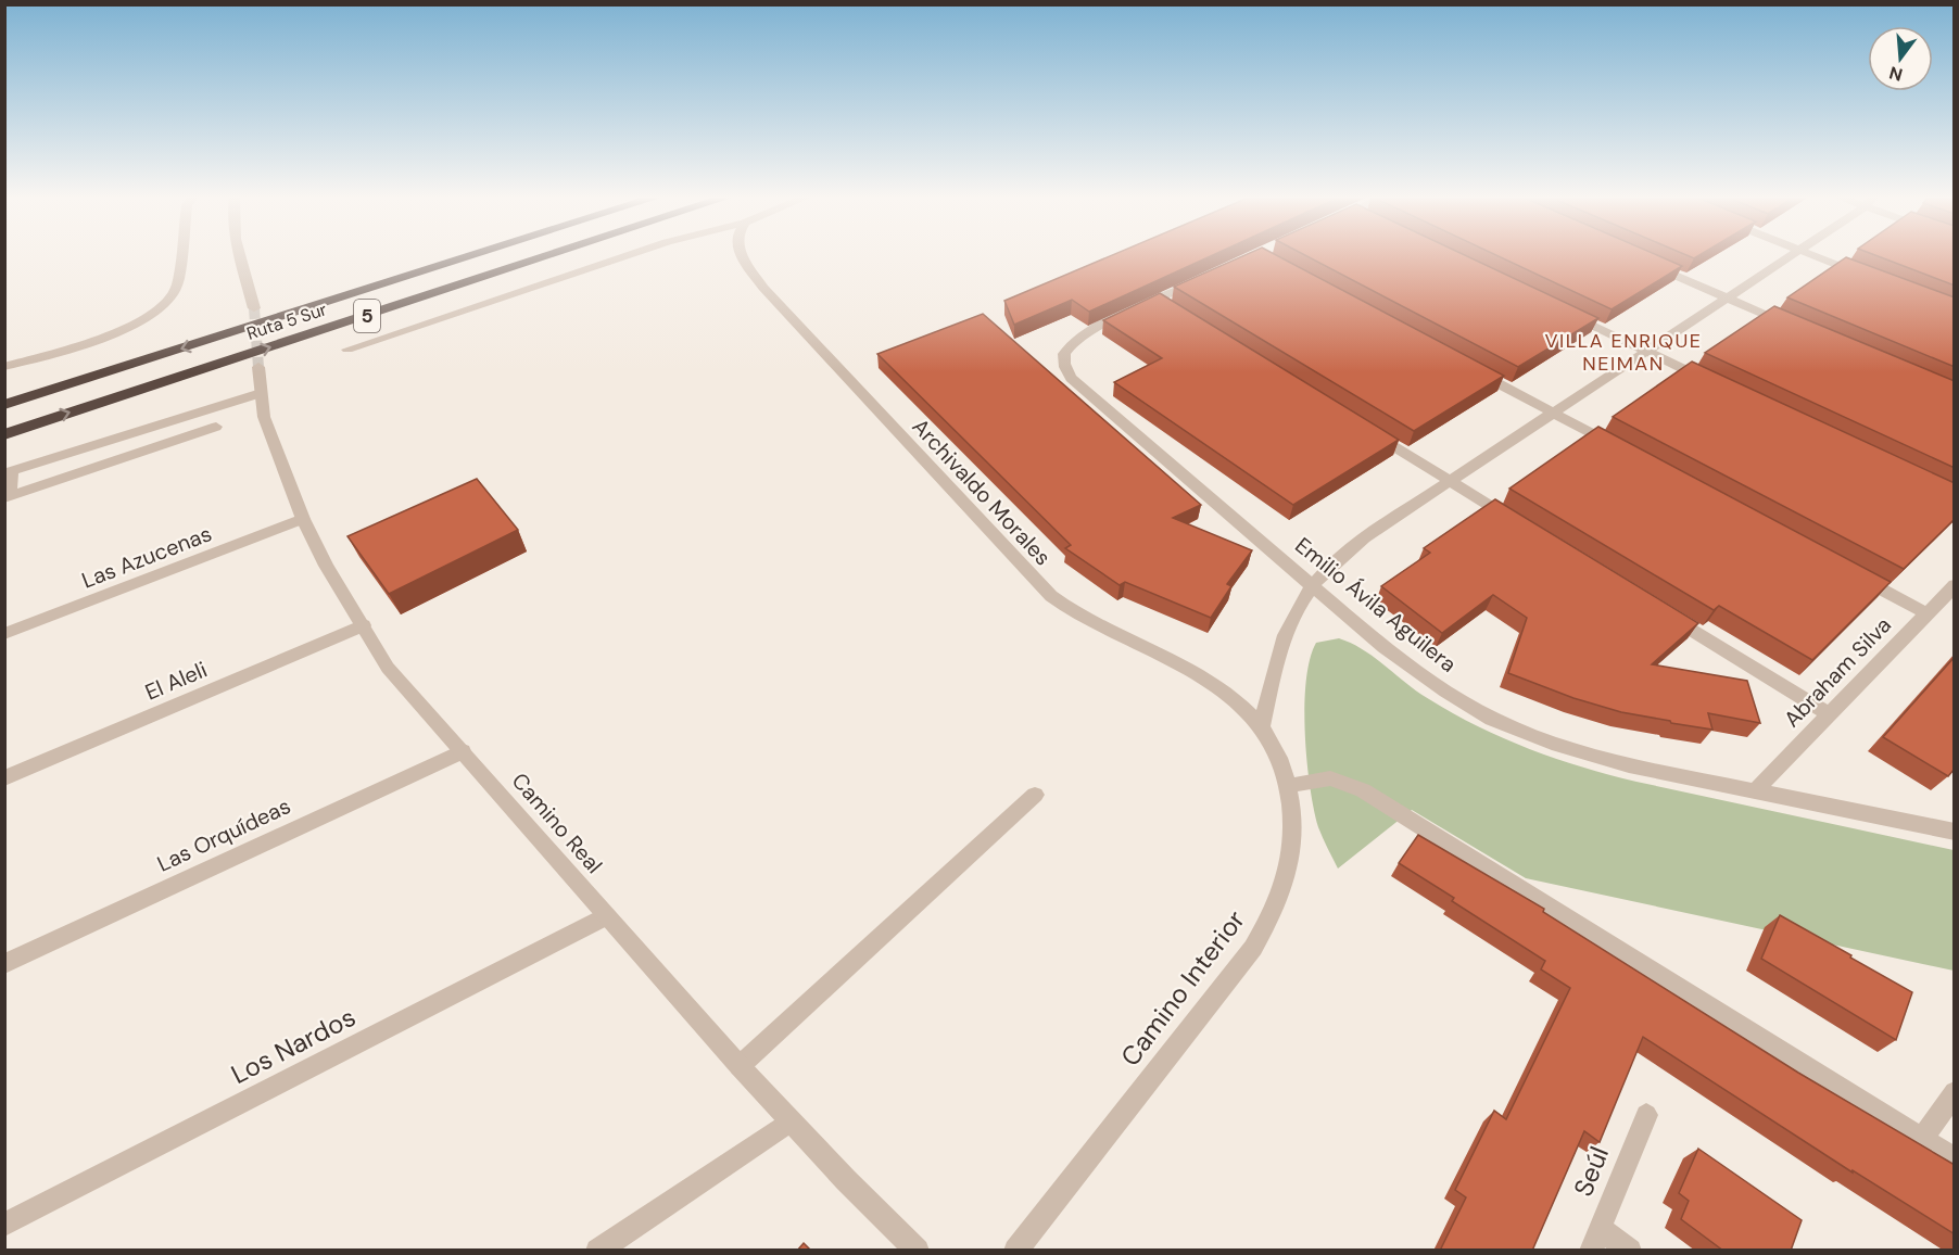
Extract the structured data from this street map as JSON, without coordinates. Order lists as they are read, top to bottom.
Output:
{
  "streets": {
    "highway": ["5", "Ruta 5 Sur"],
    "street": [
      "Archivaldo Morales",
      "Las Azucenas",
      "Emilio Ávila Aguilera",
      "Abraham Silva",
      "El Aleli",
      "Camino Real",
      "Las Orquídeas",
      "Camino Interior",
      "Los Nardos",
      "Seúl"
    ]
  },
  "crossings": [
    ["Archivaldo Morales", "Camino Interior"],
    ["Las Azucenas", "Camino Real"],
    ["Emilio Ávila Aguilera", "Abraham Silva"],
    ["El Aleli", "Camino Real"],
    ["Camino Real", "Las Orquídeas"],
    ["Camino Real", "Los Nardos"]
  ],
  "districts": ["VILLA ENRIQUE NEIMAN"],
  "north": "bottom"
}
